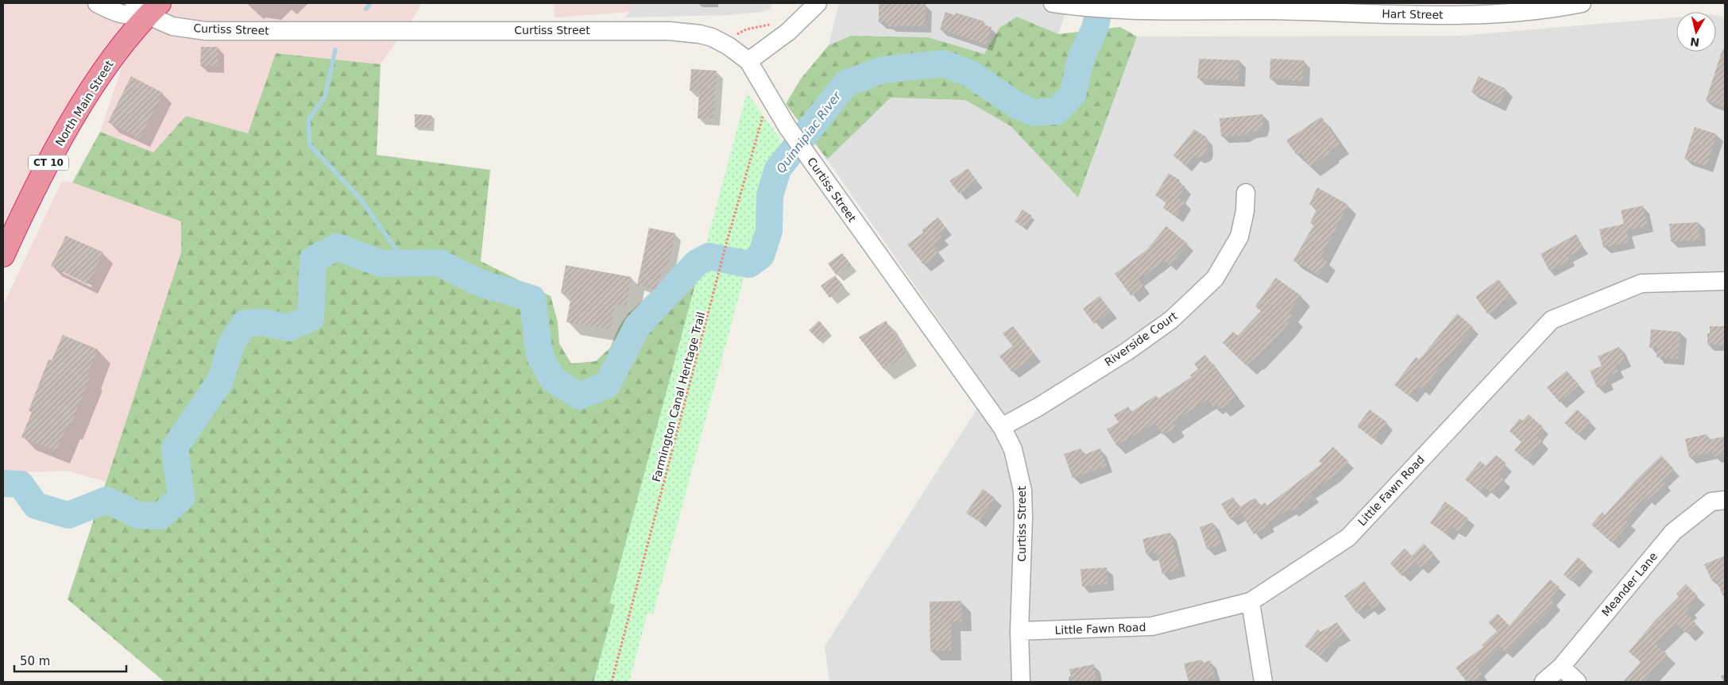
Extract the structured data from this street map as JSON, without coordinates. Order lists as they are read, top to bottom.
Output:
{
  "streets": {
    "highway": ["North Main Street", "CT 10"],
    "street": [
      "Hart Street",
      "Curtiss Street",
      "Riverside Court",
      "Little Fawn Road",
      "Meander Lane"
    ],
    "path": ["Farmington Canal Heritage Trail"]
  },
  "crossings": [
    ["Curtiss Street", "North Main Street"],
    ["Curtiss Street", "Riverside Court"],
    ["Curtiss Street", "Little Fawn Road"]
  ],
  "water": ["Quinnipiac River"],
  "scale_bar": "50 m",
  "north": "bottom"
}
